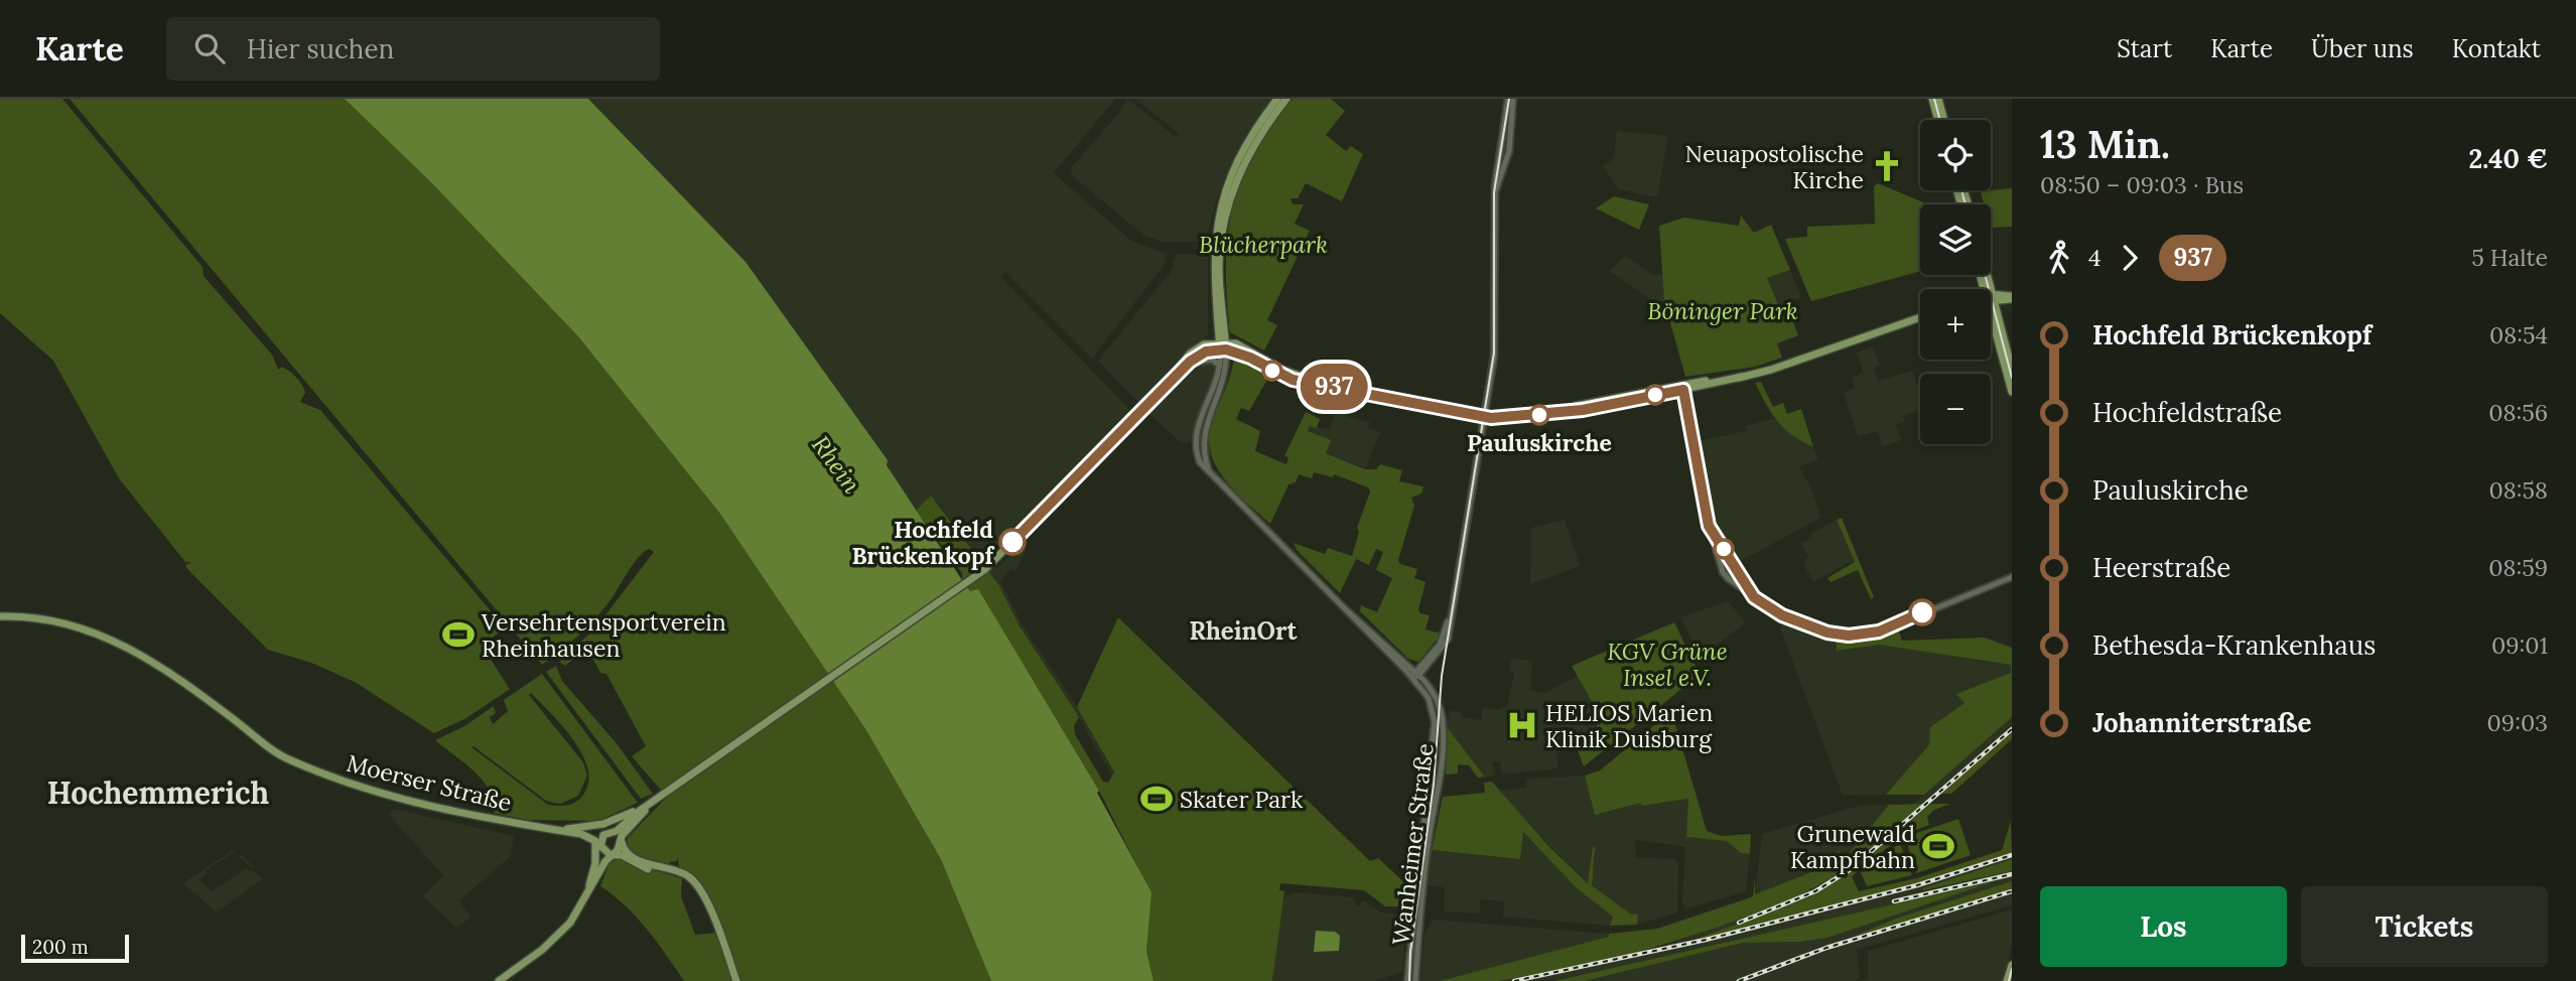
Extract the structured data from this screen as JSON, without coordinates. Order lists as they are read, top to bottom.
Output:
{
  "streets": {
    "main road": ["Moerser Straße"],
    "street": ["Wanheimer Straße"]
  },
  "districts": ["RheinOrt", "Hochemmerich"],
  "water": ["Rhein"],
  "parks": ["Blücherpark", "Böninger Park", "KGV Grüne Insel e.V."],
  "places": {
    "church": ["Neuapostolische Kirche"],
    "other": ["Pauluskirche", "Hochfeld Brückenkopf"],
    "sports": ["Versehrtensportverein Rheinhausen", "Skater Park", "Grunewald Kampfbahn"],
    "hospital": ["HELIOS Marien Klinik Duisburg"]
  },
  "lines": ["bus line 937"],
  "scale_bar": "200 m",
  "page": {
    "header": "Karte",
    "search": "Hier suchen",
    "nav": [
      "Start",
      "Karte",
      "Über uns",
      "Kontakt"
    ],
    "on_map": "937",
    "heading": ["13 Min.", "08:50 – 09:03 · Bus", "2.40 €"],
    "map_buttons": ["+", "−"],
    "legs": ["4", "937", "5 Halte"],
    "list": [
      {
        "name": "Hochfeld Brückenkopf",
        "value": "08:54"
      },
      {
        "name": "Hochfeldstraße",
        "value": "08:56"
      },
      {
        "name": "Pauluskirche",
        "value": "08:58"
      },
      {
        "name": "Heerstraße",
        "value": "08:59"
      },
      {
        "name": "Bethesda-Krankenhaus",
        "value": "09:01"
      },
      {
        "name": "Johanniterstraße",
        "value": "09:03"
      }
    ],
    "buttons": ["Los", "Tickets"],
    "scale": "200 m"
  }
}
